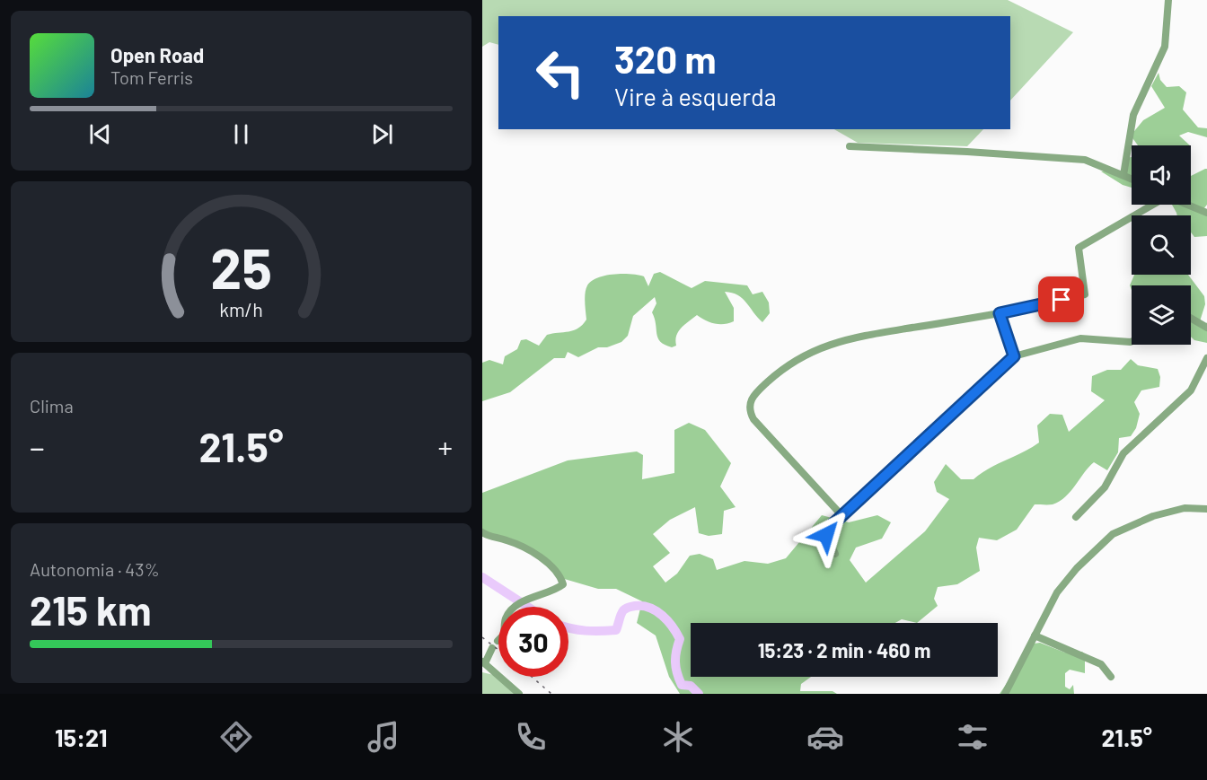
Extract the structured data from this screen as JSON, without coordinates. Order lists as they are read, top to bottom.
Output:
{
  "page": {
    "turn": ["320 m", "Vire à esquerda"],
    "song": ["Open Road", "Tom Ferris"],
    "tile": [
      "Clima",
      ["Autonomia · 43%", "215 km"]
    ],
    "heat": ["−", "21.5°", "+"],
    "limit": "30",
    "trip": "15:23 · 2 min · 460 m",
    "tabs": ["15:21", "21.5°"],
    "gauge": ["25", "km/h"]
  }
}
